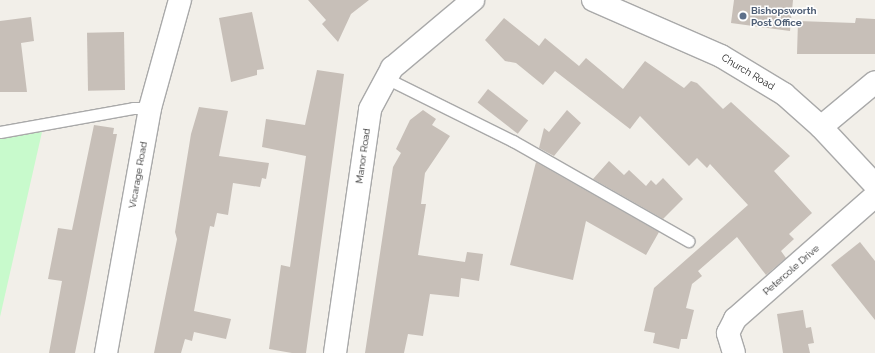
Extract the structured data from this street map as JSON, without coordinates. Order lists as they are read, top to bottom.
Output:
{
  "streets": {
    "street": [
      "Church Road",
      "Manor Road",
      "Vicarage Road",
      "Petercole Drive"
    ]
  },
  "places": ["Bishopsworth Post Office"]
}
